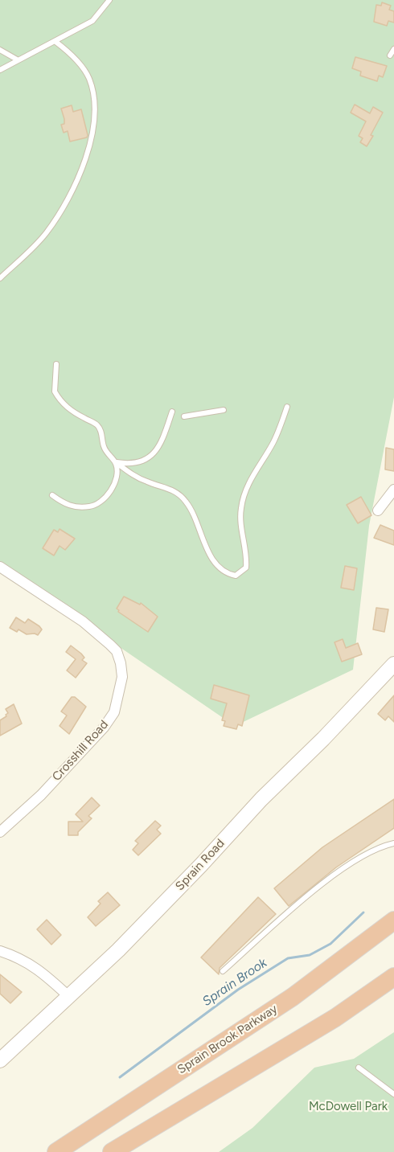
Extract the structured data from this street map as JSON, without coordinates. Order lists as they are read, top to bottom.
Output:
{
  "streets": {
    "highway": ["Sprain Brook Parkway"],
    "street": ["Crosshill Road", "Sprain Road"]
  },
  "water": ["Sprain Brook"],
  "parks": ["McDowell Park"]
}
